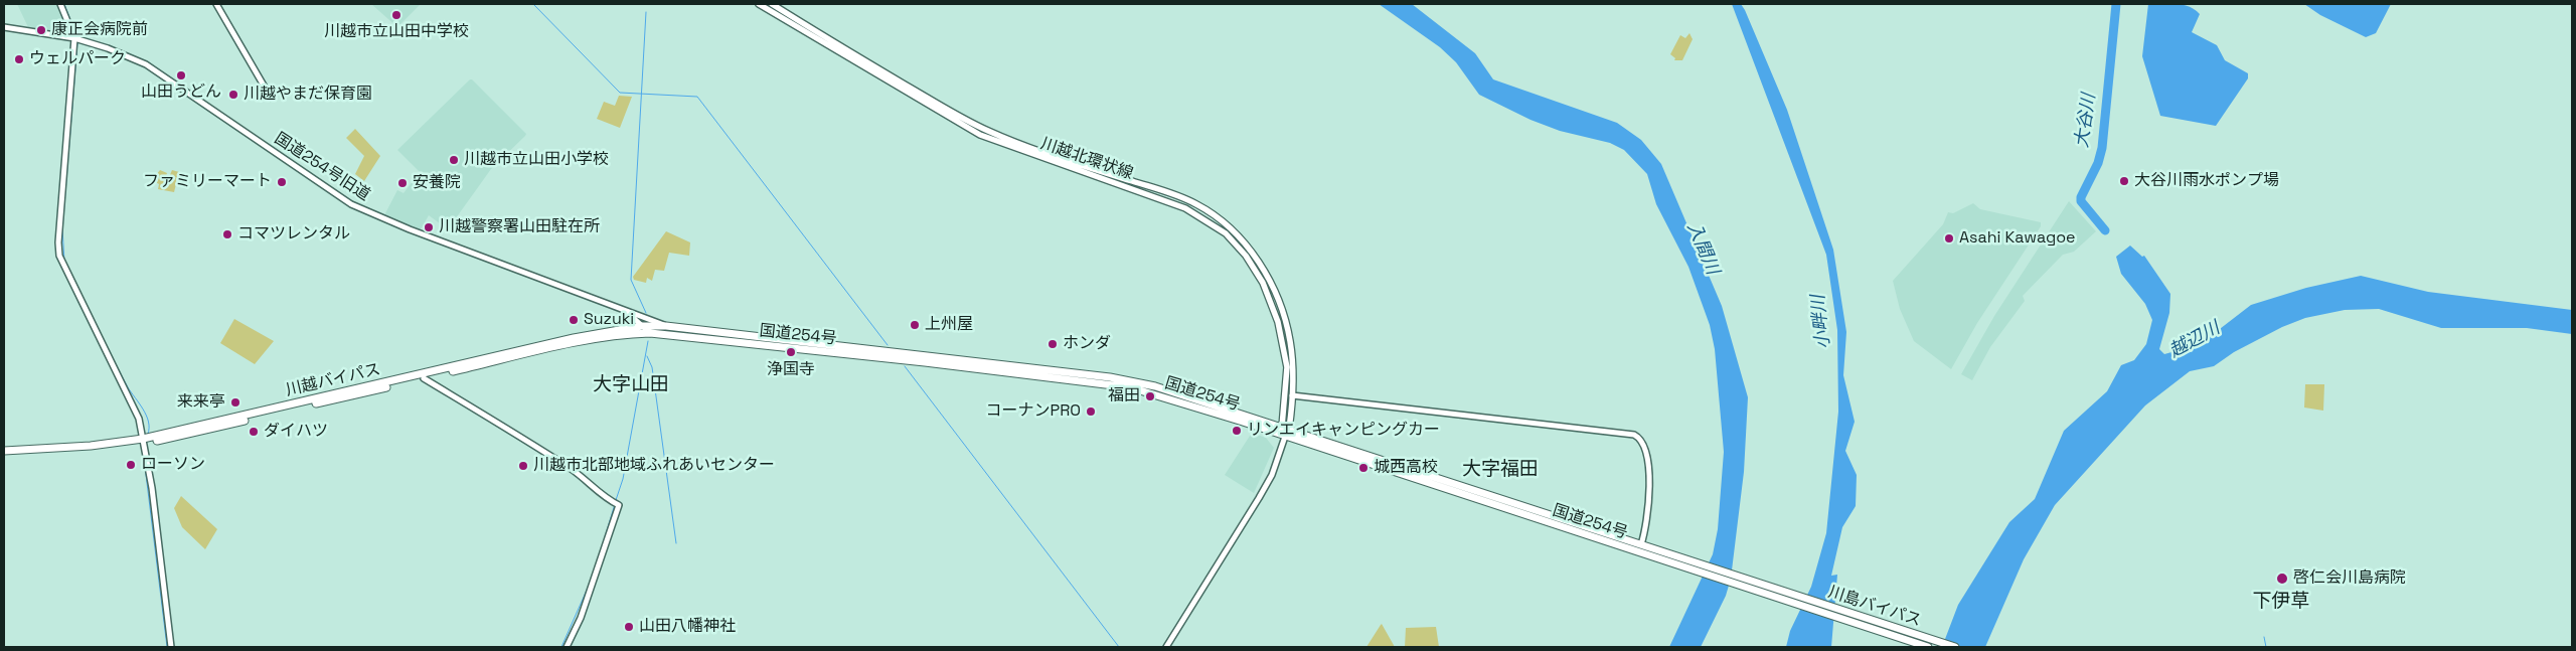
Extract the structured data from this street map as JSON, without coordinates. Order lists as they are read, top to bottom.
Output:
{
  "streets": {
    "highway": ["国道254号", "川越バイパス", "川島バイパス"],
    "main road": ["川越北環状線"],
    "street": ["国道254号旧道"]
  },
  "crossings": [
    ["川越北環状線", "国道254号"],
    ["国道254号旧道", "国道254号"],
    ["国道254号旧道", "川越バイパス"],
    ["国道254号", "川越バイパス"],
    ["国道254号", "川島バイパス"]
  ],
  "districts": ["大字山田", "大字福田", "下伊草"],
  "water": [
    "大谷川",
    "入間川",
    "小畔川",
    "越辺川"
  ],
  "places": [
    "川越市立山田中学校",
    "康正会病院前",
    "ウェルパーク",
    "山田うどん",
    "川越やまだ保育園",
    "川越市立山田小学校",
    "大谷川雨水ポンプ場",
    "ファミリーマート",
    "安養院",
    "川越警察署山田駐在所",
    "コマツレンタル",
    "Asahi Kawagoe",
    "Suzuki",
    "上州屋",
    "ホンダ",
    "浄国寺",
    "福田",
    "来来亭",
    "コーナンPRO",
    "リンエイキャンピングカー",
    "ダイハツ",
    "ローソン",
    "川越市北部地域ふれあいセンター",
    "城西高校",
    "啓仁会川島病院",
    "山田八幡神社"
  ]
}
